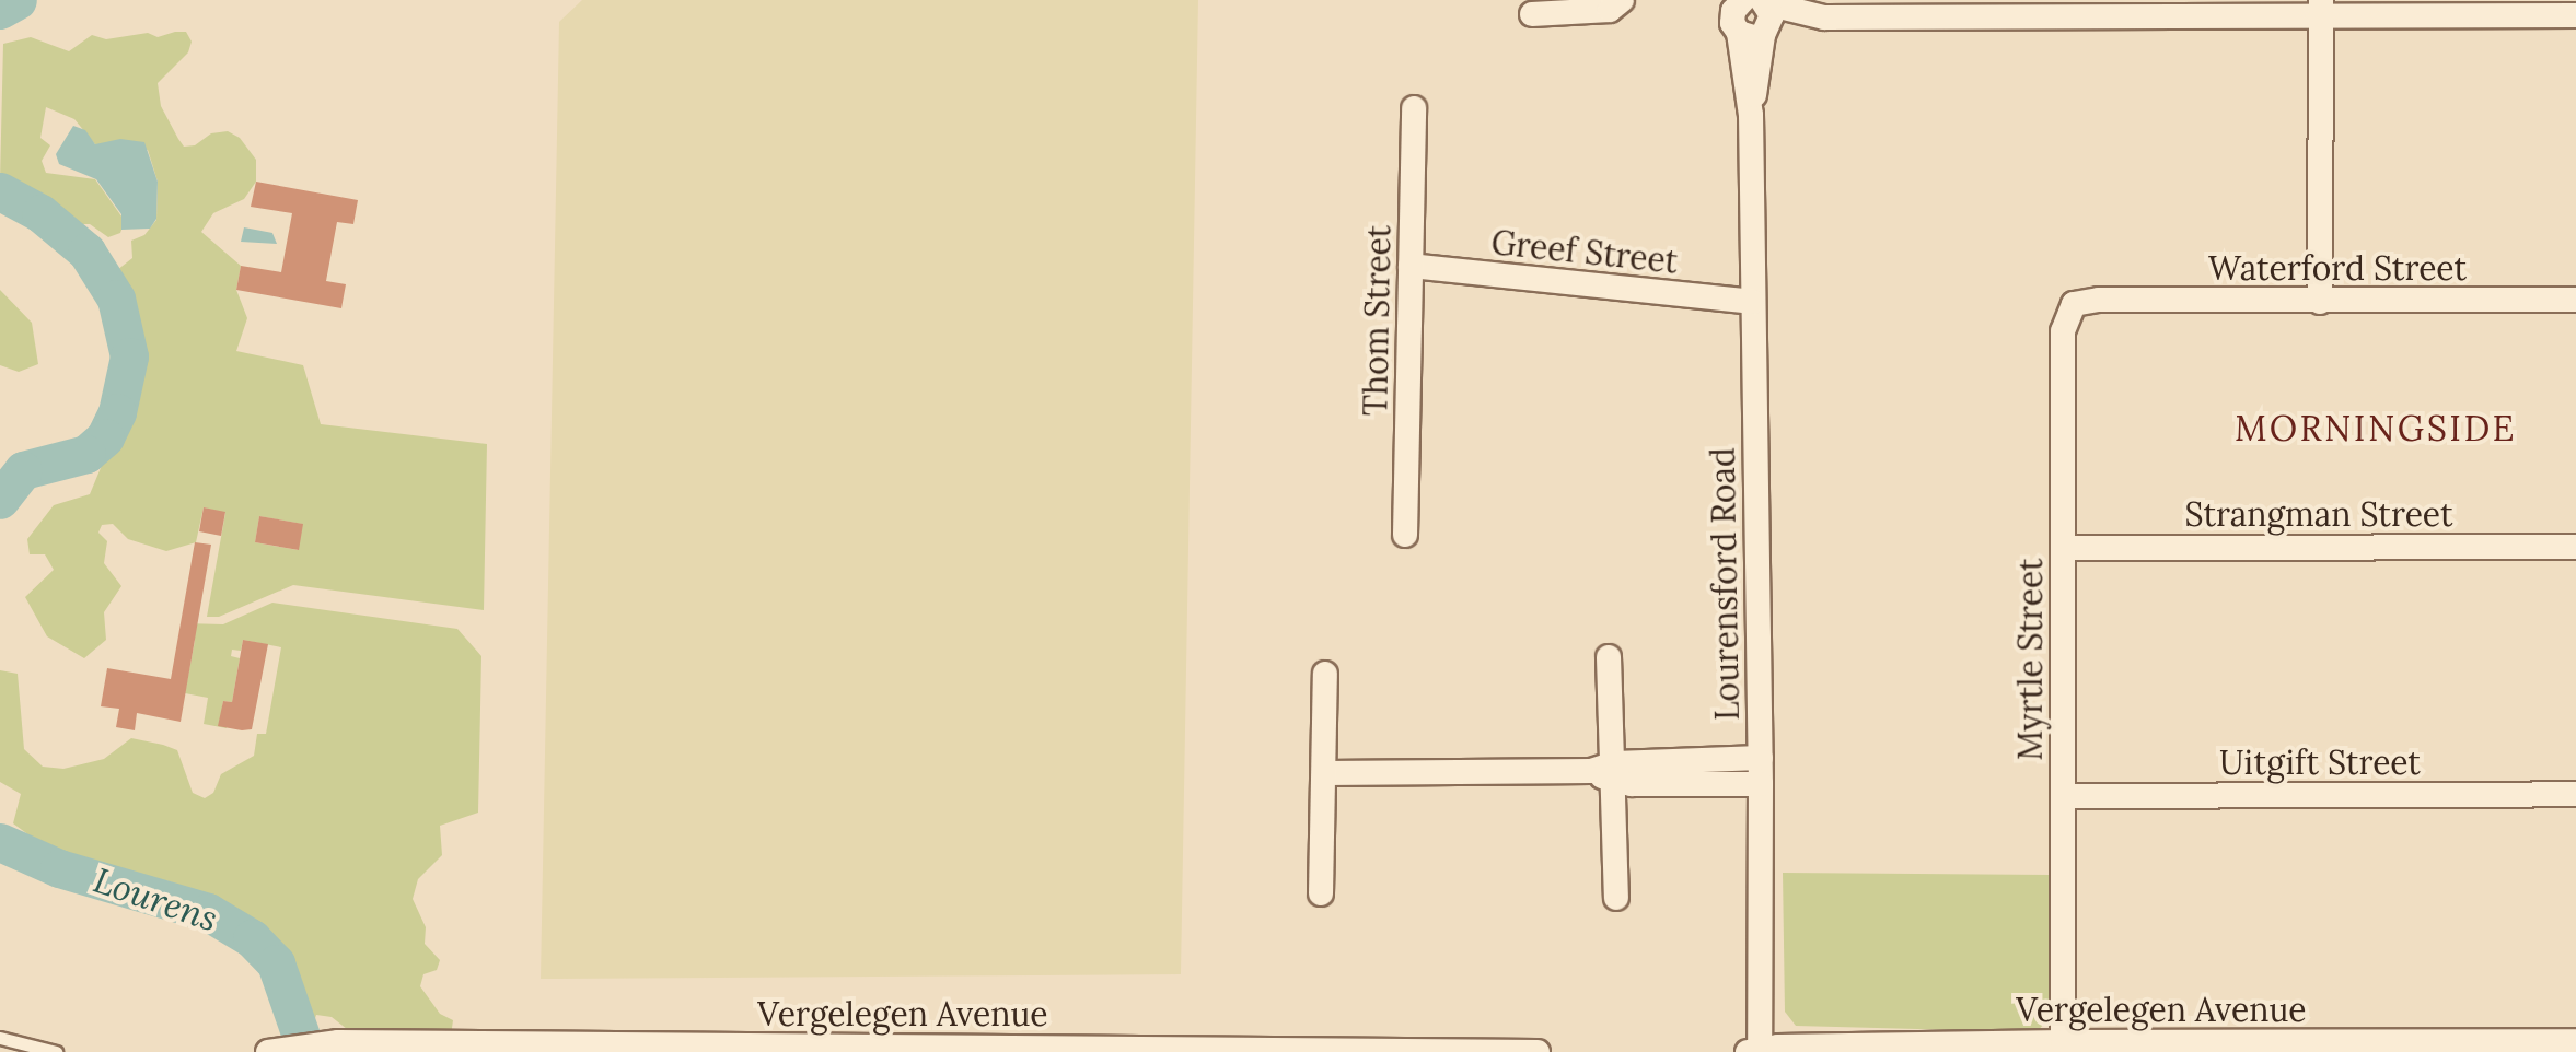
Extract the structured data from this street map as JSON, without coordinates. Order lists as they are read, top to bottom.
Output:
{
  "streets": {
    "street": [
      "Greef Street",
      "Waterford Street",
      "Thom Street",
      "Strangman Street",
      "Lourensford Road",
      "Myrtle Street",
      "Uitgift Street",
      "Vergelegen Avenue"
    ]
  },
  "crossings": [
    ["Greef Street", "Thom Street"],
    ["Greef Street", "Lourensford Road"],
    ["Waterford Street", "Myrtle Street"],
    ["Strangman Street", "Myrtle Street"],
    ["Lourensford Road", "Vergelegen Avenue"],
    ["Myrtle Street", "Uitgift Street"],
    ["Myrtle Street", "Vergelegen Avenue"]
  ],
  "districts": ["MORNINGSIDE"],
  "water": ["Lourens"]
}
